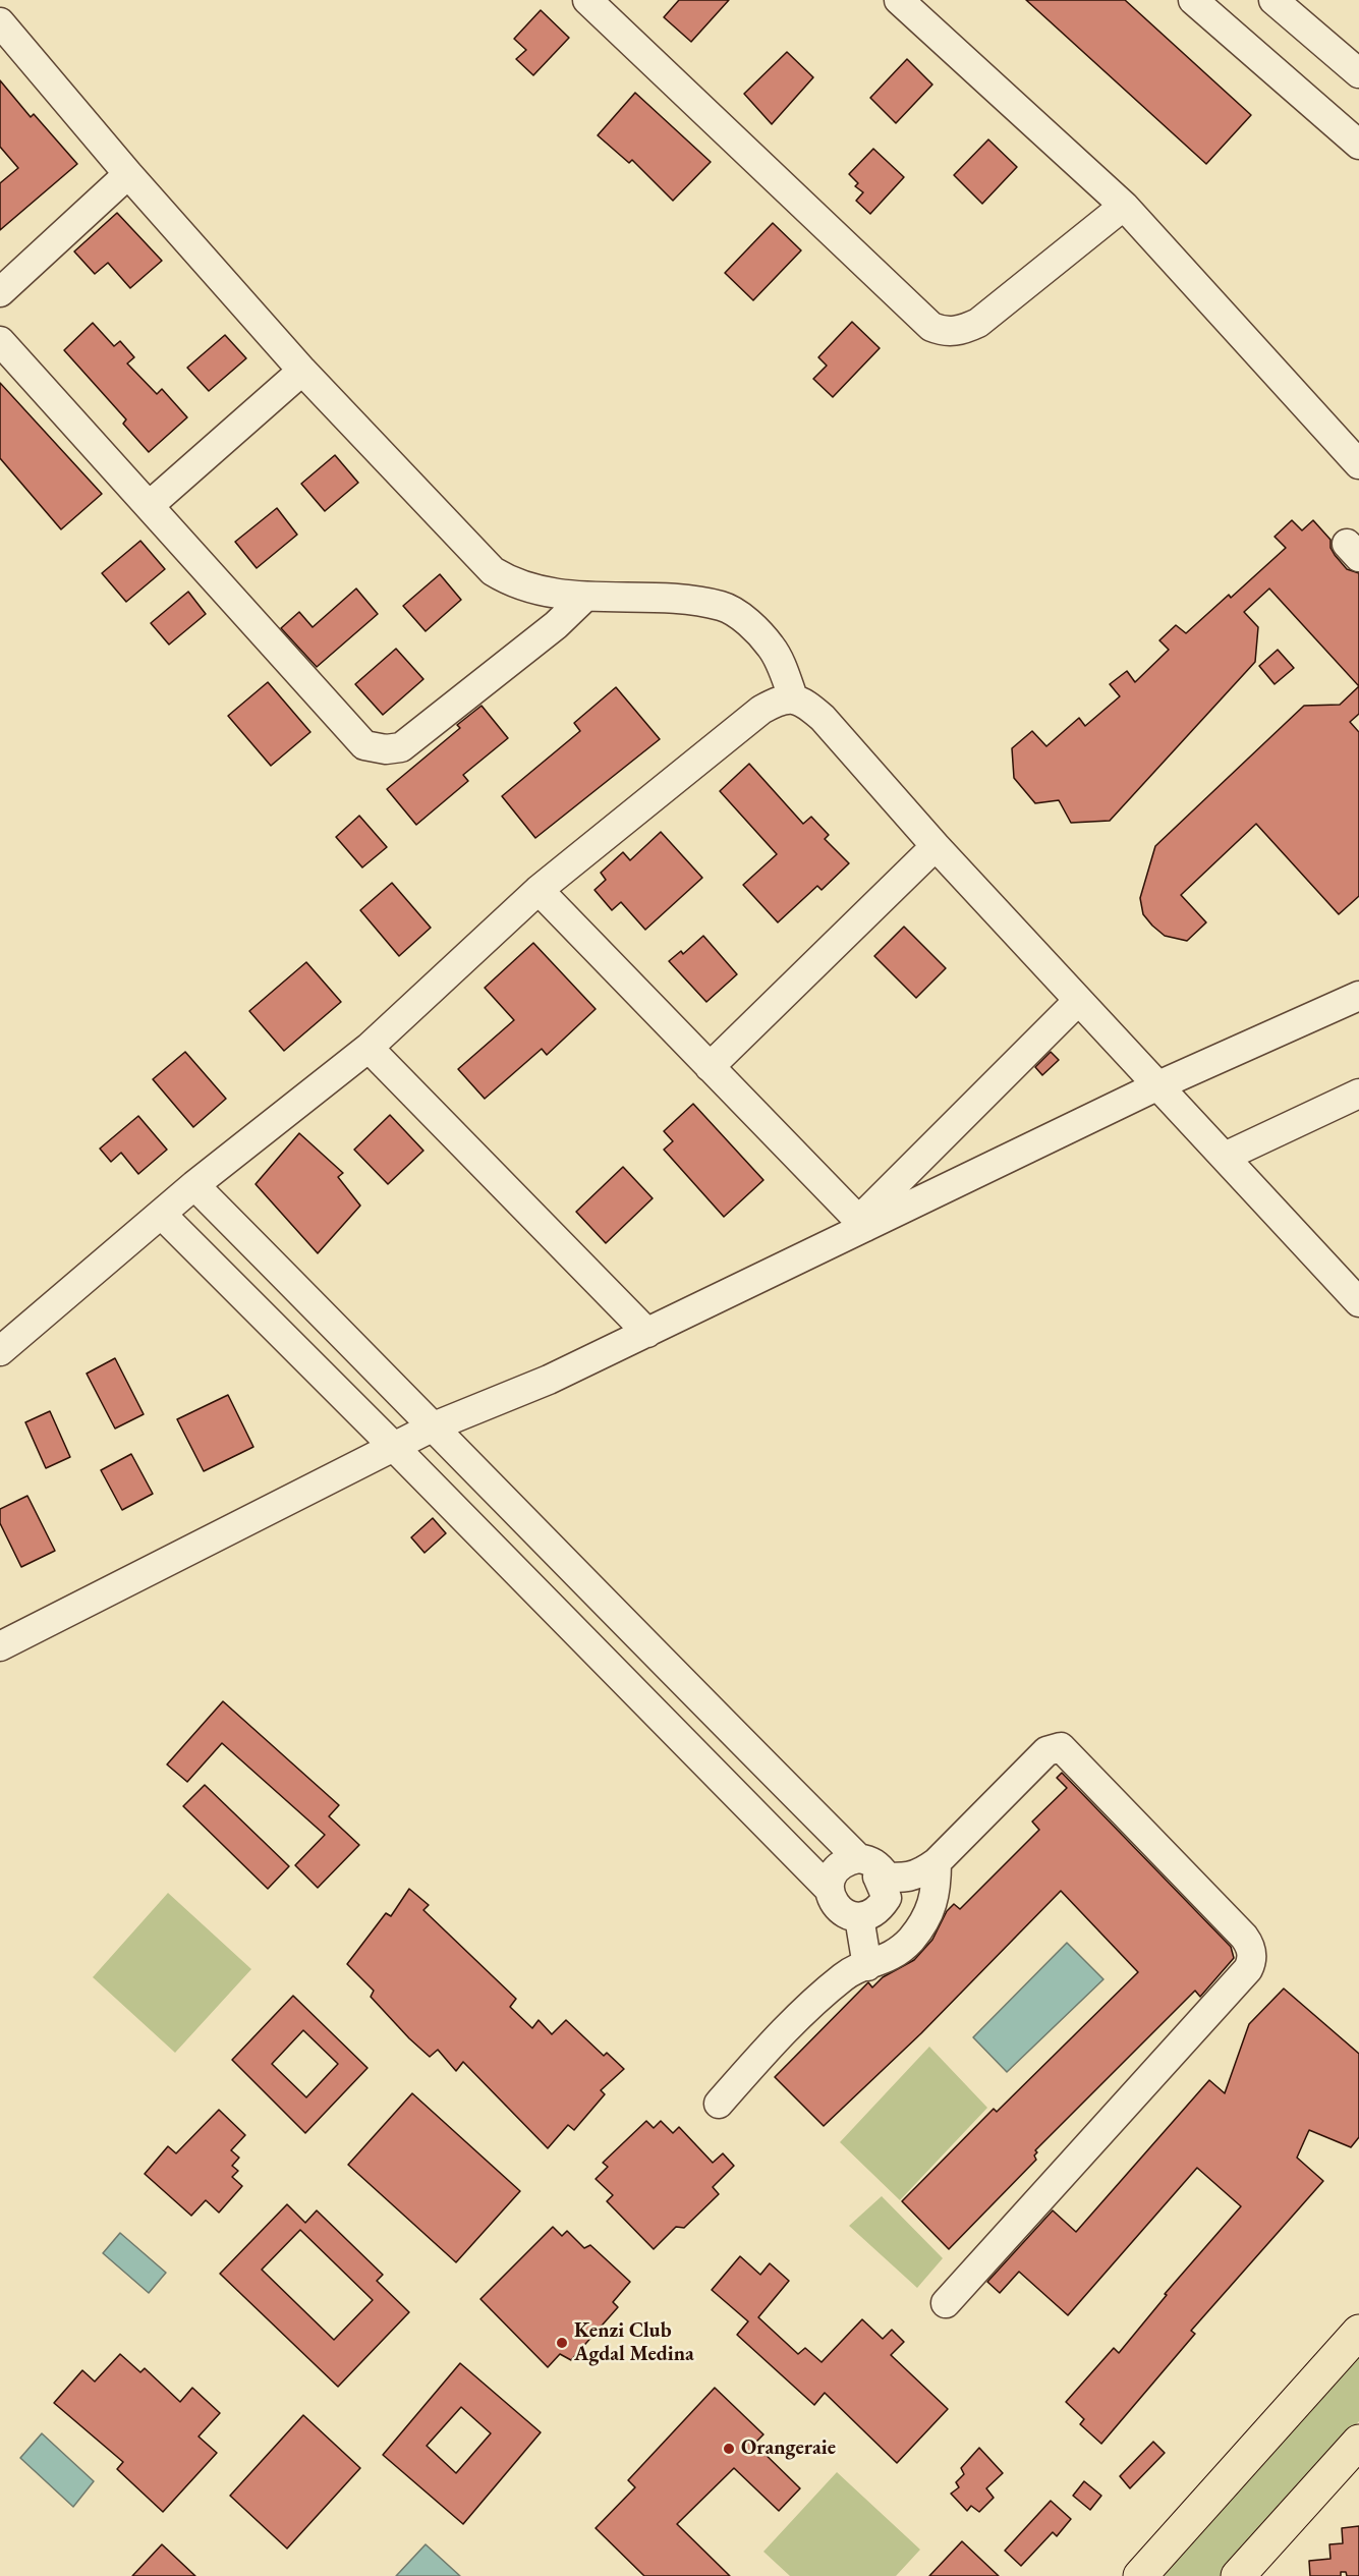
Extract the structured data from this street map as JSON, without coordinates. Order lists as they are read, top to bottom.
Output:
{
  "places": ["Kenzi Club Agdal Medina", "Orangeraie"]
}
